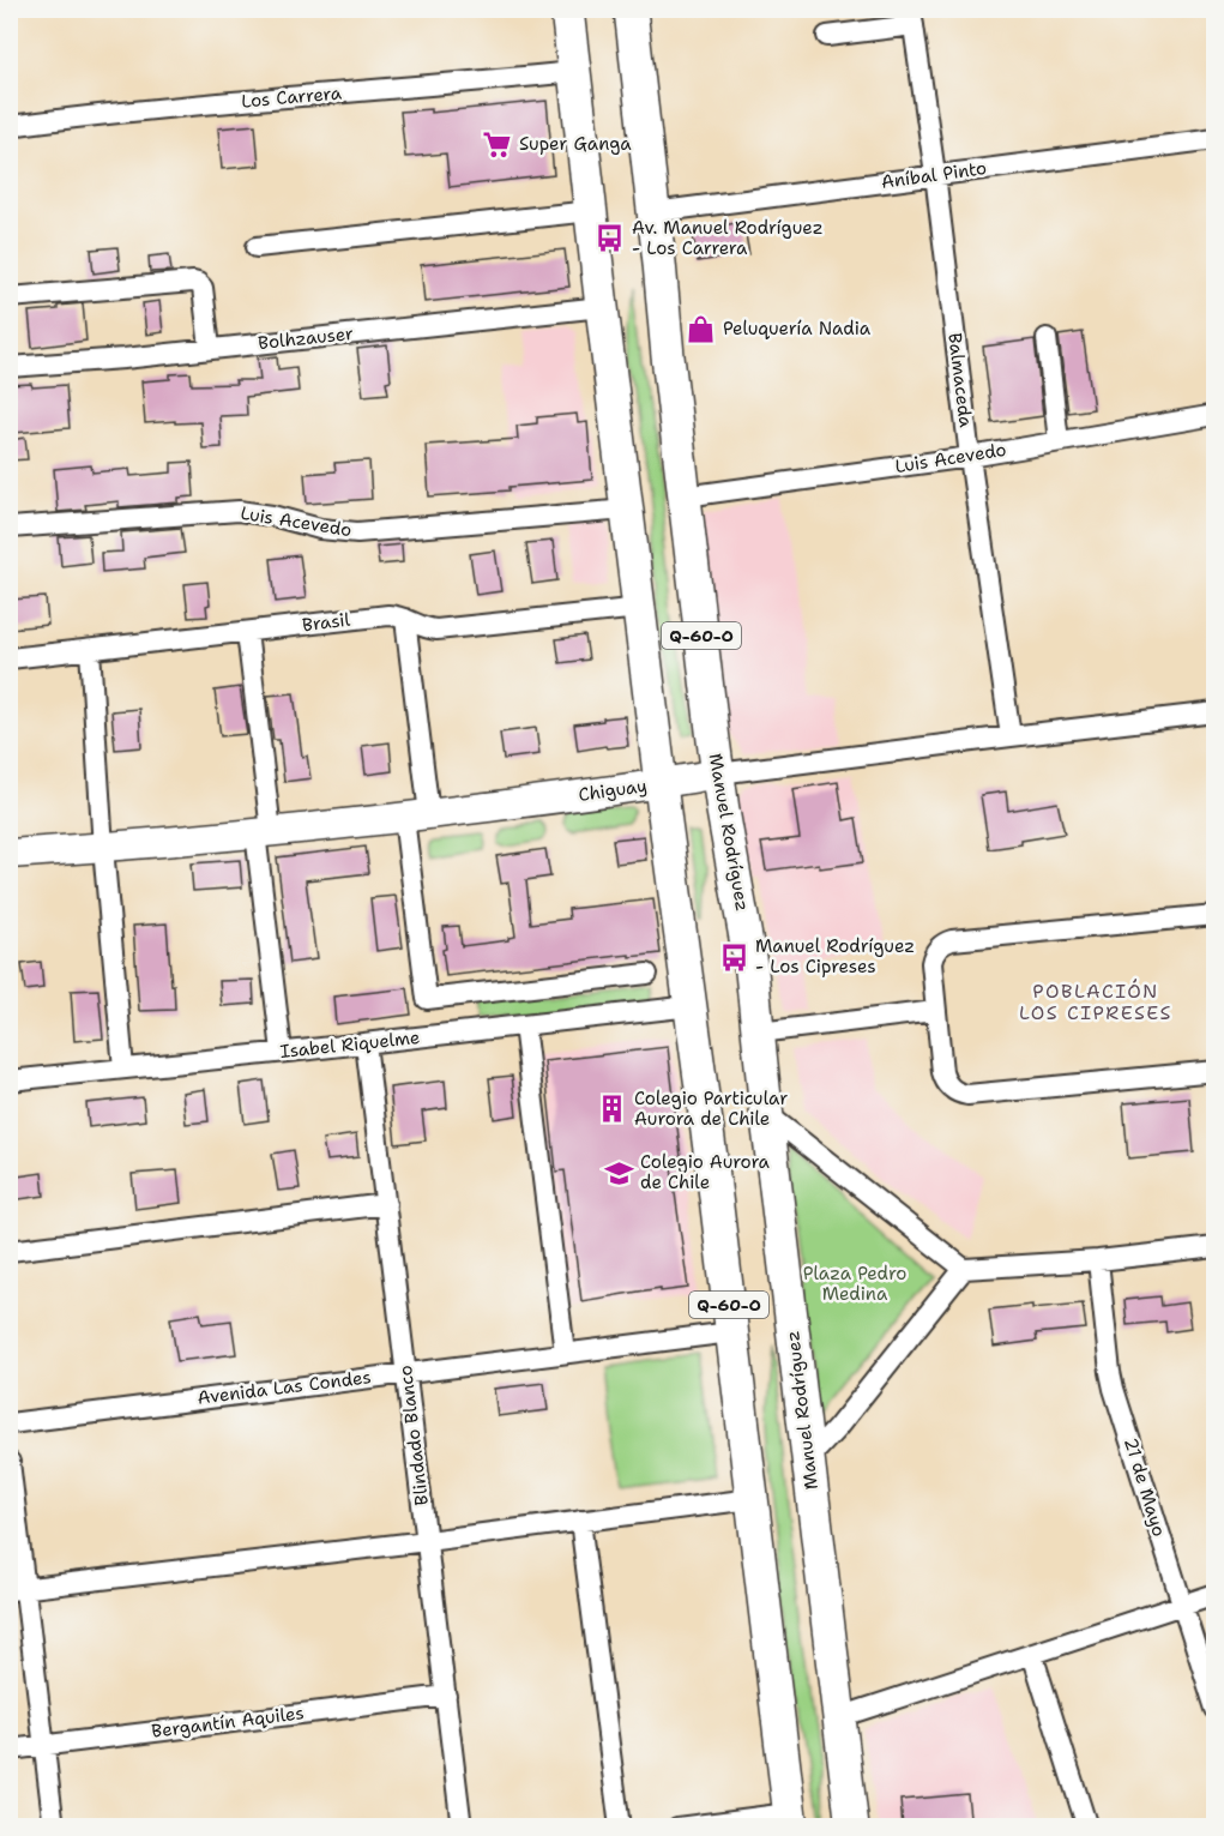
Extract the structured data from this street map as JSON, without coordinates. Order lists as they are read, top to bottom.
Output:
{
  "streets": {
    "main road": ["Q-60-O", "Manuel Rodríguez"],
    "street": [
      "Los Carrera",
      "Aníbal Pinto",
      "Bolhzauser",
      "Balmaceda",
      "Luis Acevedo",
      "Brasil",
      "Chiguay",
      "Isabel Riquelme",
      "Avenida Las Condes",
      "Blindado Blanco",
      "21 de Mayo",
      "Bergantín Aquiles"
    ]
  },
  "crossings": [
    ["Los Carrera", "Q-60-O"],
    ["Aníbal Pinto", "Balmaceda"],
    ["Aníbal Pinto", "Manuel Rodríguez"],
    ["Bolhzauser", "Q-60-O"],
    ["Balmaceda", "Luis Acevedo"],
    ["Balmaceda", "Chiguay"],
    ["Luis Acevedo", "Q-60-O"],
    ["Luis Acevedo", "Manuel Rodríguez"],
    ["Brasil", "Q-60-O"],
    ["Q-60-O", "Chiguay"],
    ["Q-60-O", "Isabel Riquelme"],
    ["Q-60-O", "Avenida Las Condes"],
    ["Chiguay", "Manuel Rodríguez"],
    ["Isabel Riquelme", "Blindado Blanco"],
    ["Avenida Las Condes", "Blindado Blanco"],
    ["Blindado Blanco", "Bergantín Aquiles"]
  ],
  "districts": ["POBLACIÓN LOS CIPRESES"],
  "parks": ["Plaza Pedro Medina"],
  "places": {
    "supermarket": ["Super Ganga"],
    "bus stop": ["Av. Manuel Rodríguez - Los Carrera", "Manuel Rodríguez - Los Cipreses"],
    "shop": ["Peluquería Nadia"],
    "building": ["Colegio Particular Aurora de Chile"],
    "school or university": ["Colegio Aurora de Chile"]
  }
}
